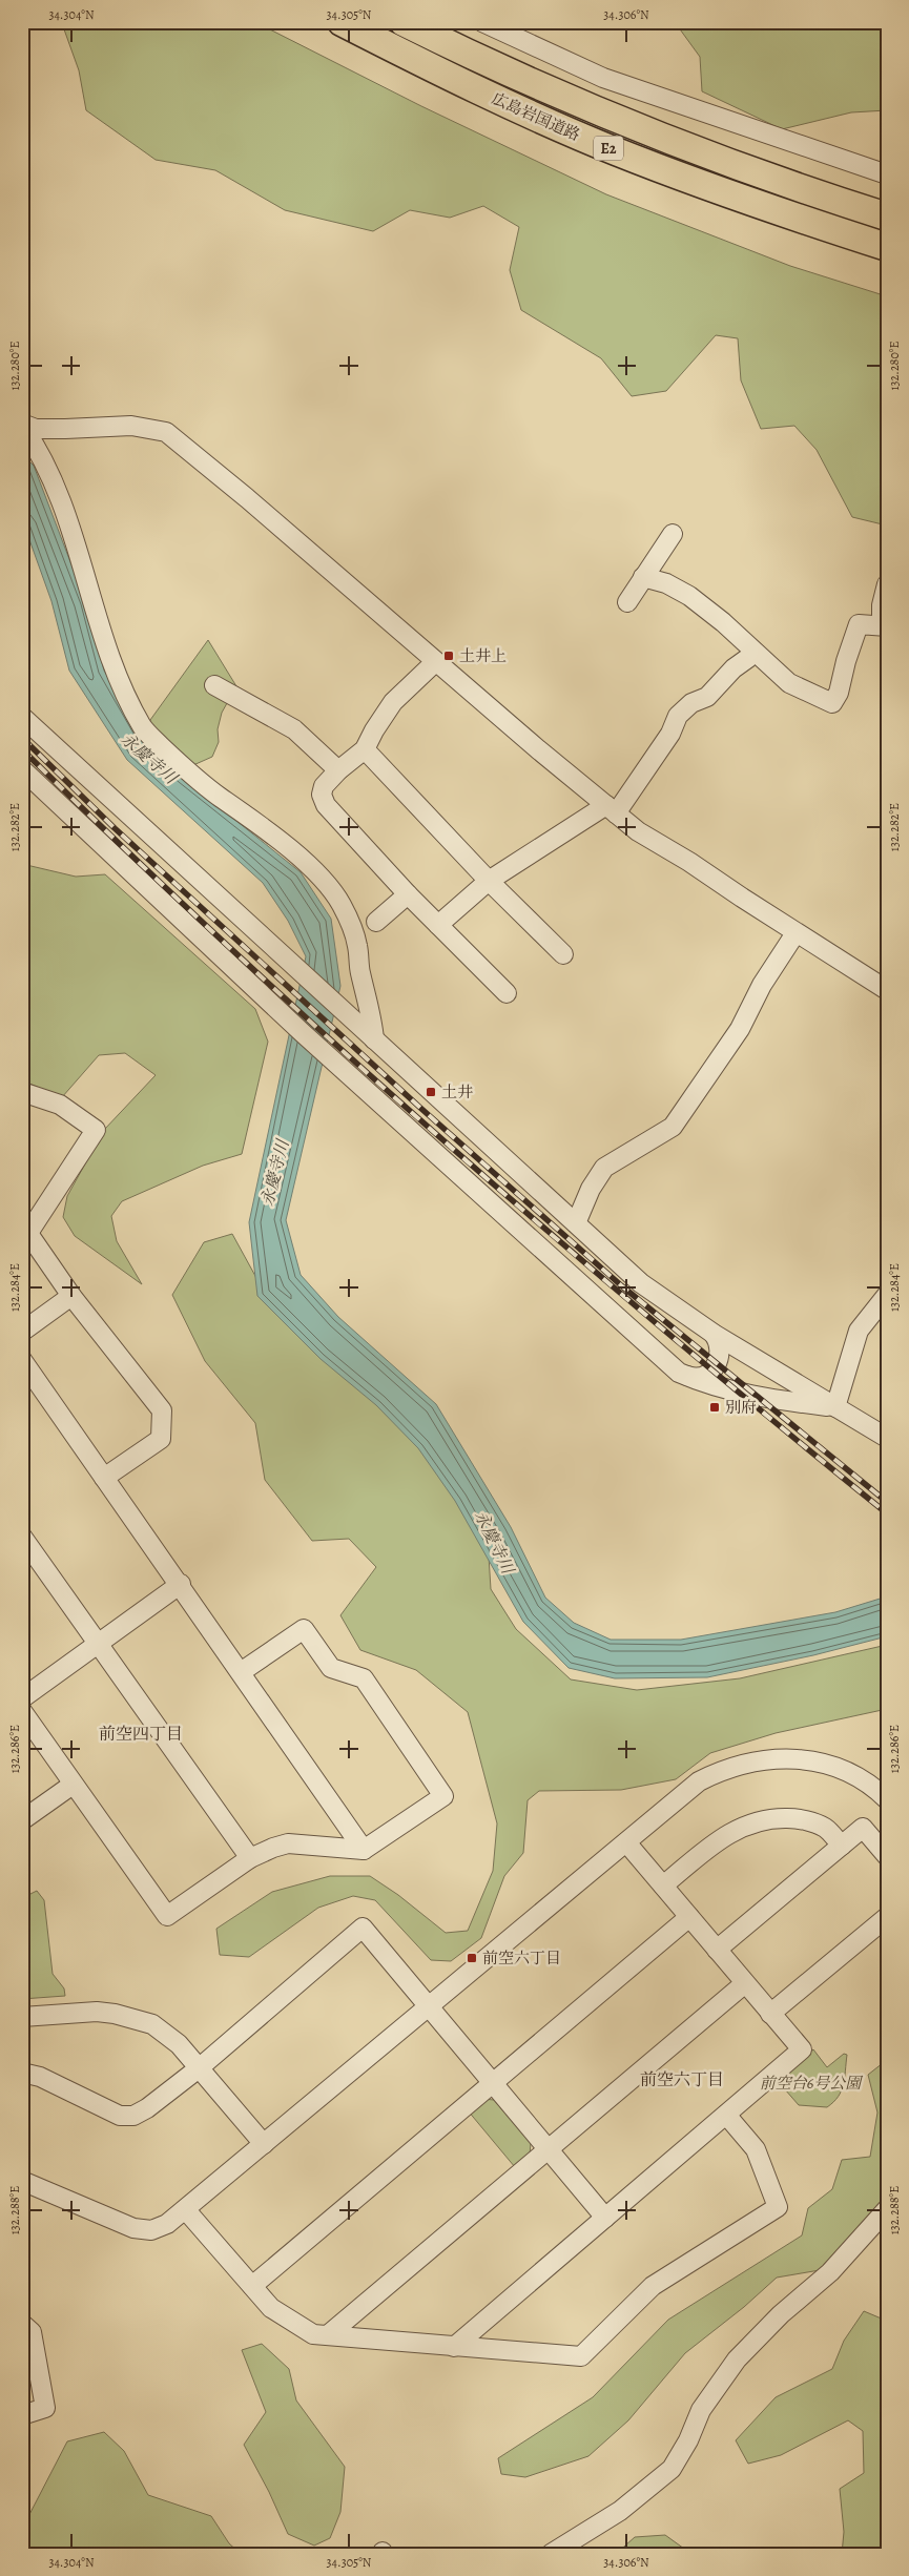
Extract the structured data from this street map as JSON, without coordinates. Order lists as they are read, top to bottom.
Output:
{
  "streets": {
    "highway": ["広島岩国道路", "E2"]
  },
  "districts": ["前空四丁目", "前空六丁目"],
  "water": ["永慶寺川"],
  "parks": ["前空台6号公園"],
  "places": {
    "transit": [
      "土井上",
      "土井",
      "別府",
      "前空六丁目"
    ]
  },
  "coordinates": [
    "34.304°N",
    "34.305°N",
    "34.306°N",
    "132.280°E",
    "132.282°E",
    "132.284°E",
    "132.286°E",
    "132.288°E"
  ]
}
